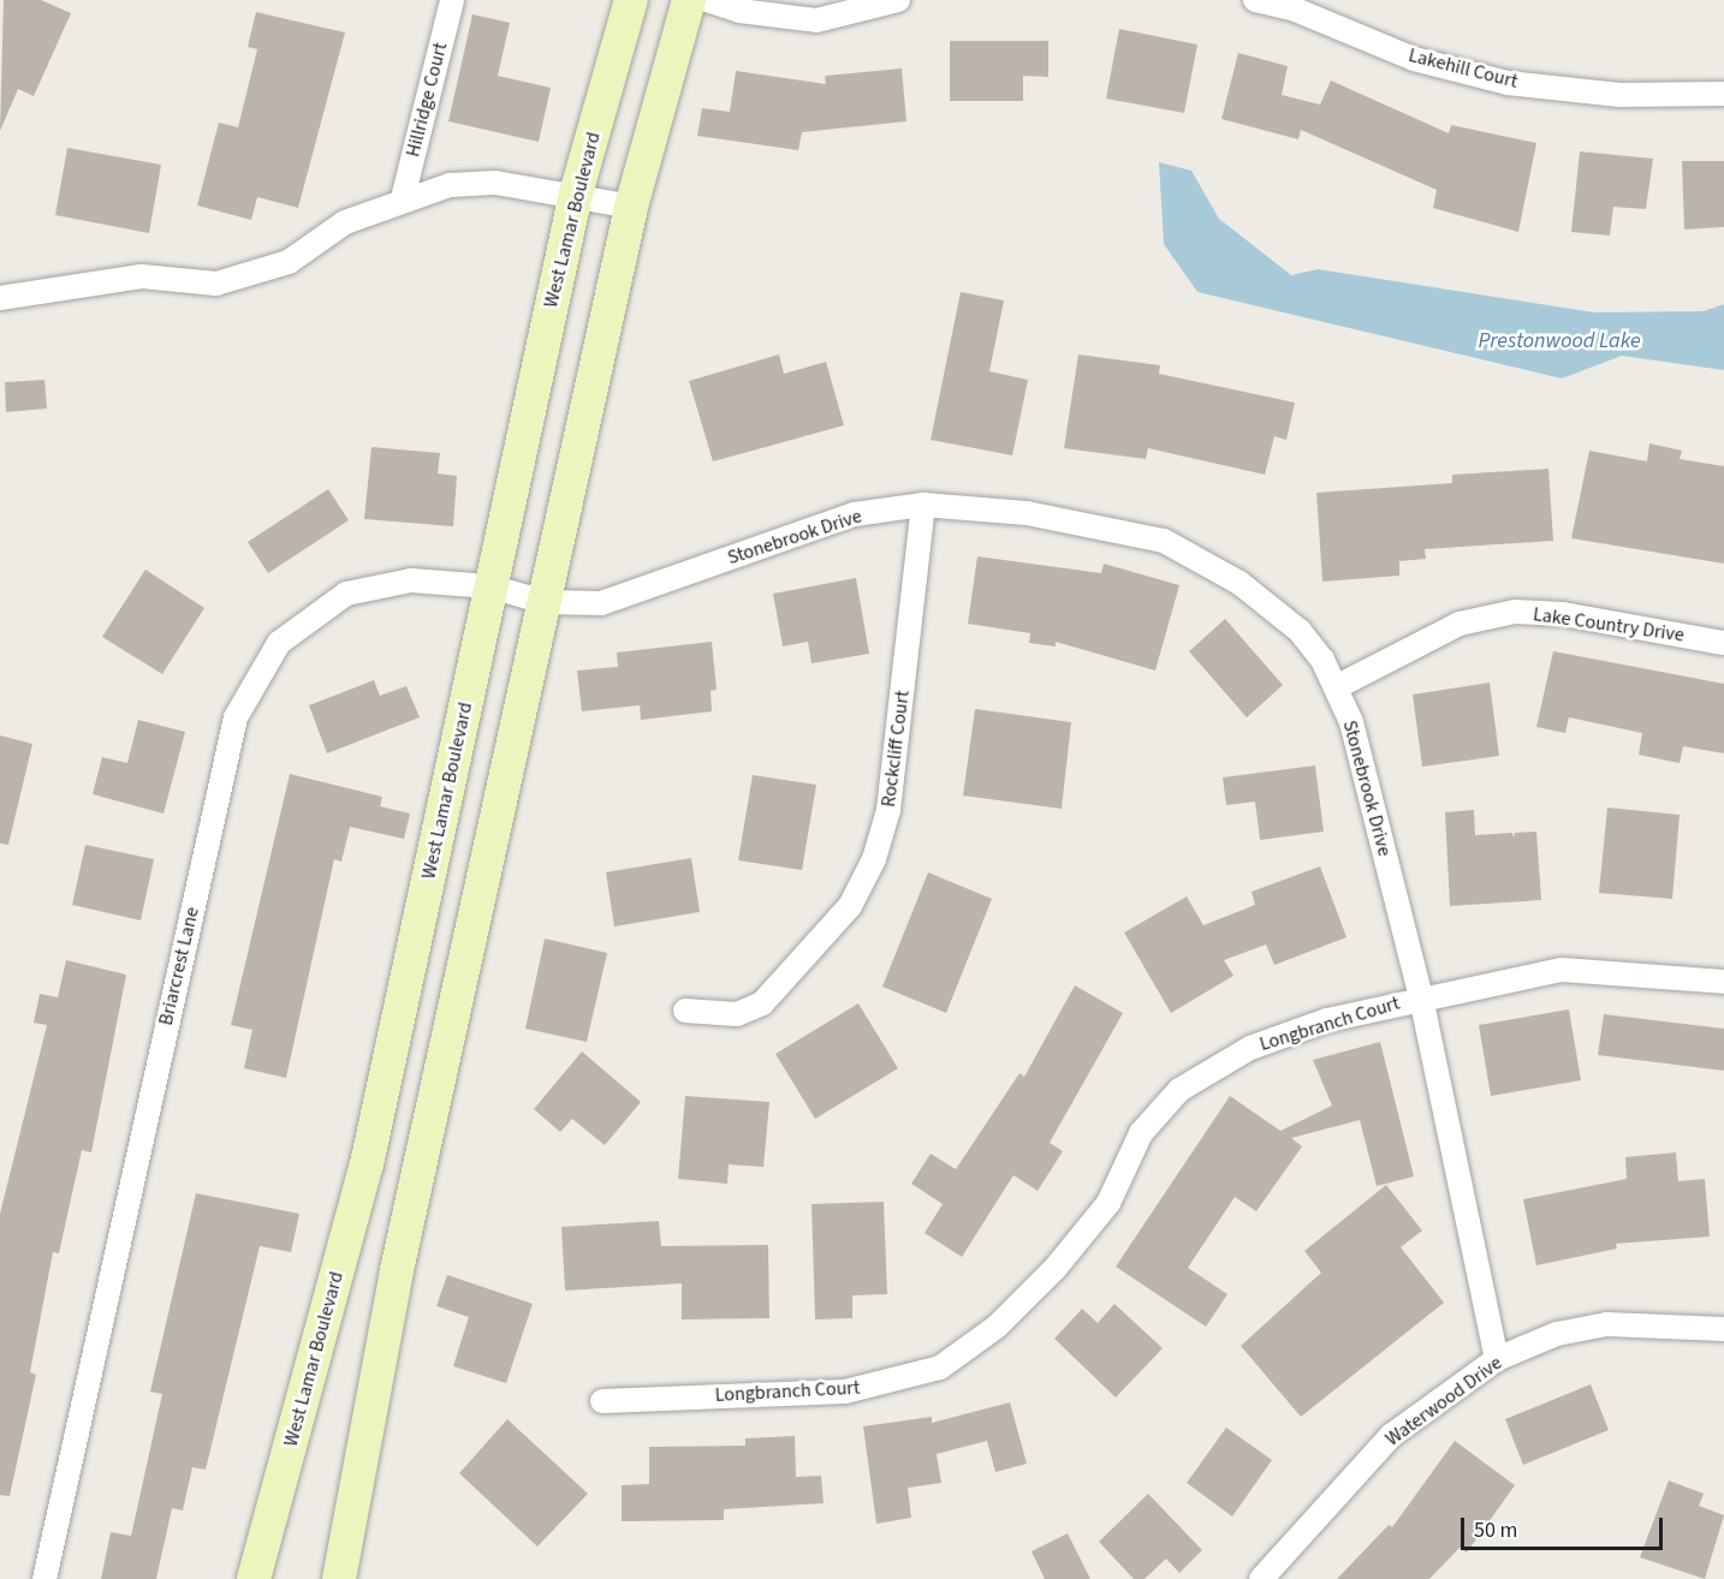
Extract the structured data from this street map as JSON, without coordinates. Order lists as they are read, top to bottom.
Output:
{
  "streets": {
    "main road": ["West Lamar Boulevard"],
    "street": [
      "Lakehill Court",
      "Hillridge Court",
      "Stonebrook Drive",
      "Lake Country Drive",
      "Rockcliff Court",
      "Briarcrest Lane",
      "Longbranch Court",
      "Waterwood Drive"
    ]
  },
  "crossings": [
    ["West Lamar Boulevard", "Briarcrest Lane"],
    ["Stonebrook Drive", "Lake Country Drive"],
    ["Stonebrook Drive", "Rockcliff Court"],
    ["Stonebrook Drive", "Briarcrest Lane"],
    ["Stonebrook Drive", "Longbranch Court"],
    ["Stonebrook Drive", "Waterwood Drive"]
  ],
  "water": ["Prestonwood Lake"],
  "scale_bar": "50 m"
}
